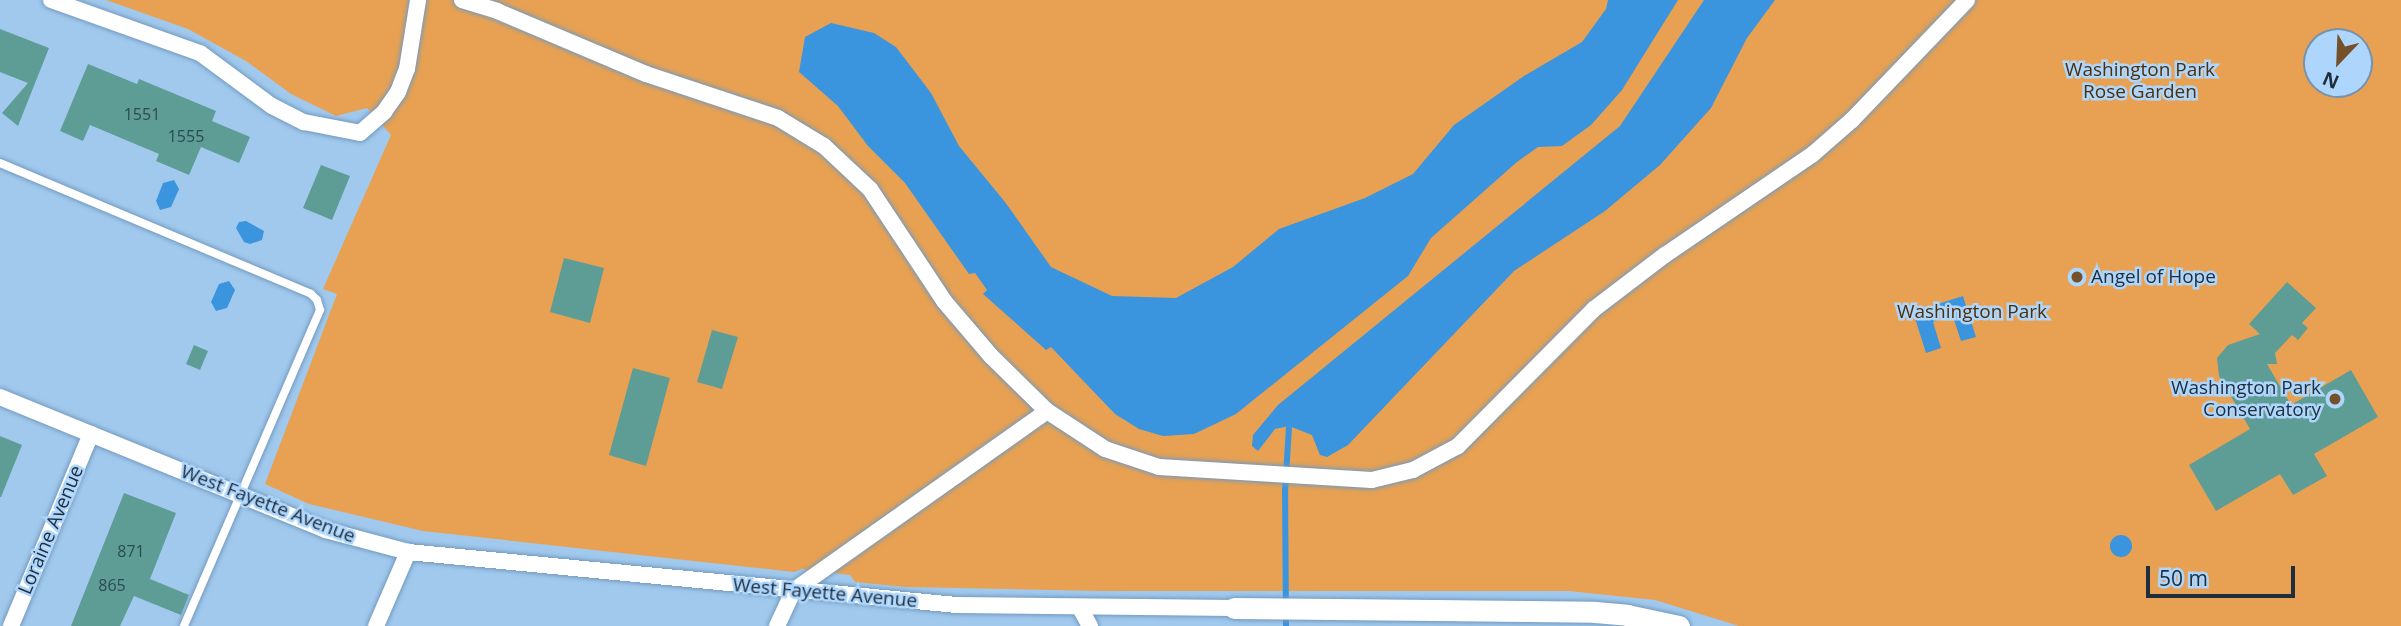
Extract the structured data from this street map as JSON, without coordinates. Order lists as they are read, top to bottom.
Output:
{
  "streets": {
    "street": ["West Fayette Avenue", "Loraine Avenue"]
  },
  "crossings": [
    ["West Fayette Avenue", "Loraine Avenue"]
  ],
  "parks": ["Washington Park Rose Garden", "Washington Park"],
  "places": ["Angel of Hope", "Washington Park Conservatory"],
  "house_numbers": [
    "1551",
    "1555",
    "871",
    "865"
  ],
  "scale_bar": "50 m",
  "north": "bottom left"
}
